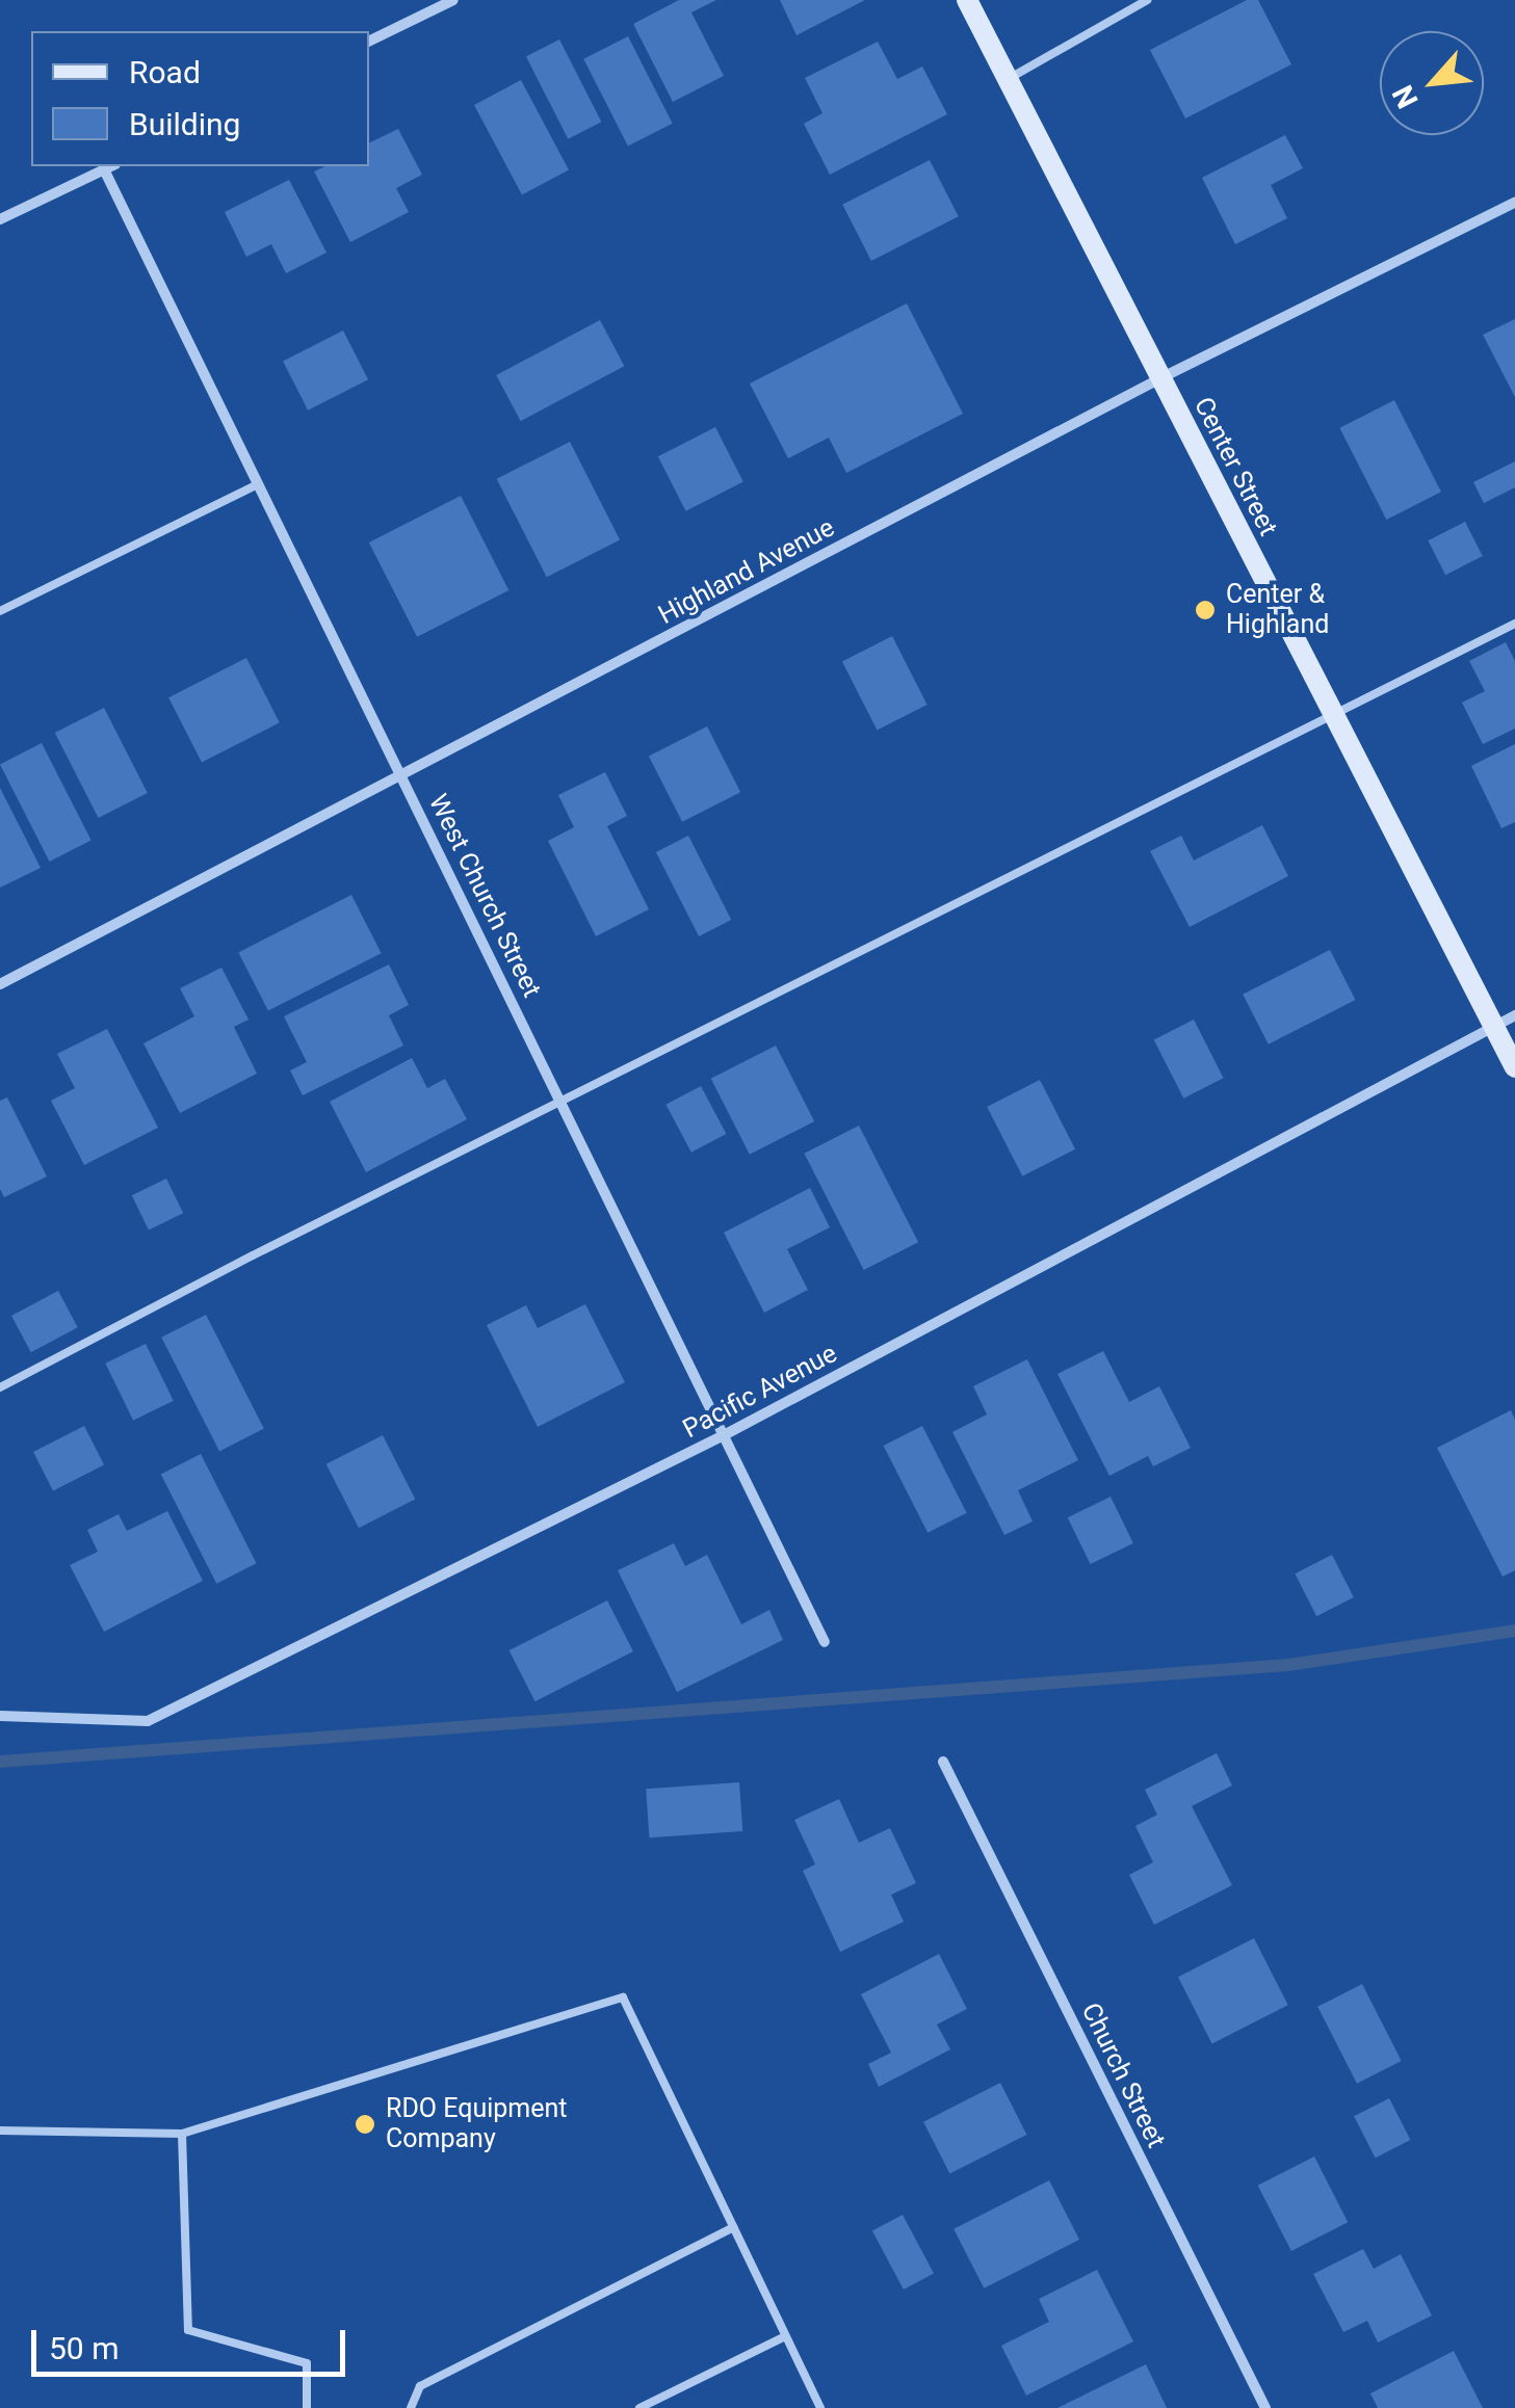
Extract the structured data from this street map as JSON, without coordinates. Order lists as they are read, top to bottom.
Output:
{
  "streets": {
    "main road": ["Center Street"],
    "street": [
      "Highland Avenue",
      "West Church Street",
      "Pacific Avenue",
      "Church Street"
    ]
  },
  "crossings": [
    ["Center Street", "Highland Avenue"],
    ["Center Street", "Pacific Avenue"],
    ["Highland Avenue", "West Church Street"],
    ["West Church Street", "Pacific Avenue"]
  ],
  "places": ["Center & Highland", "RDO Equipment Company"],
  "legend": ["Road", "Building"],
  "scale_bar": "50 m",
  "north": "bottom left"
}
